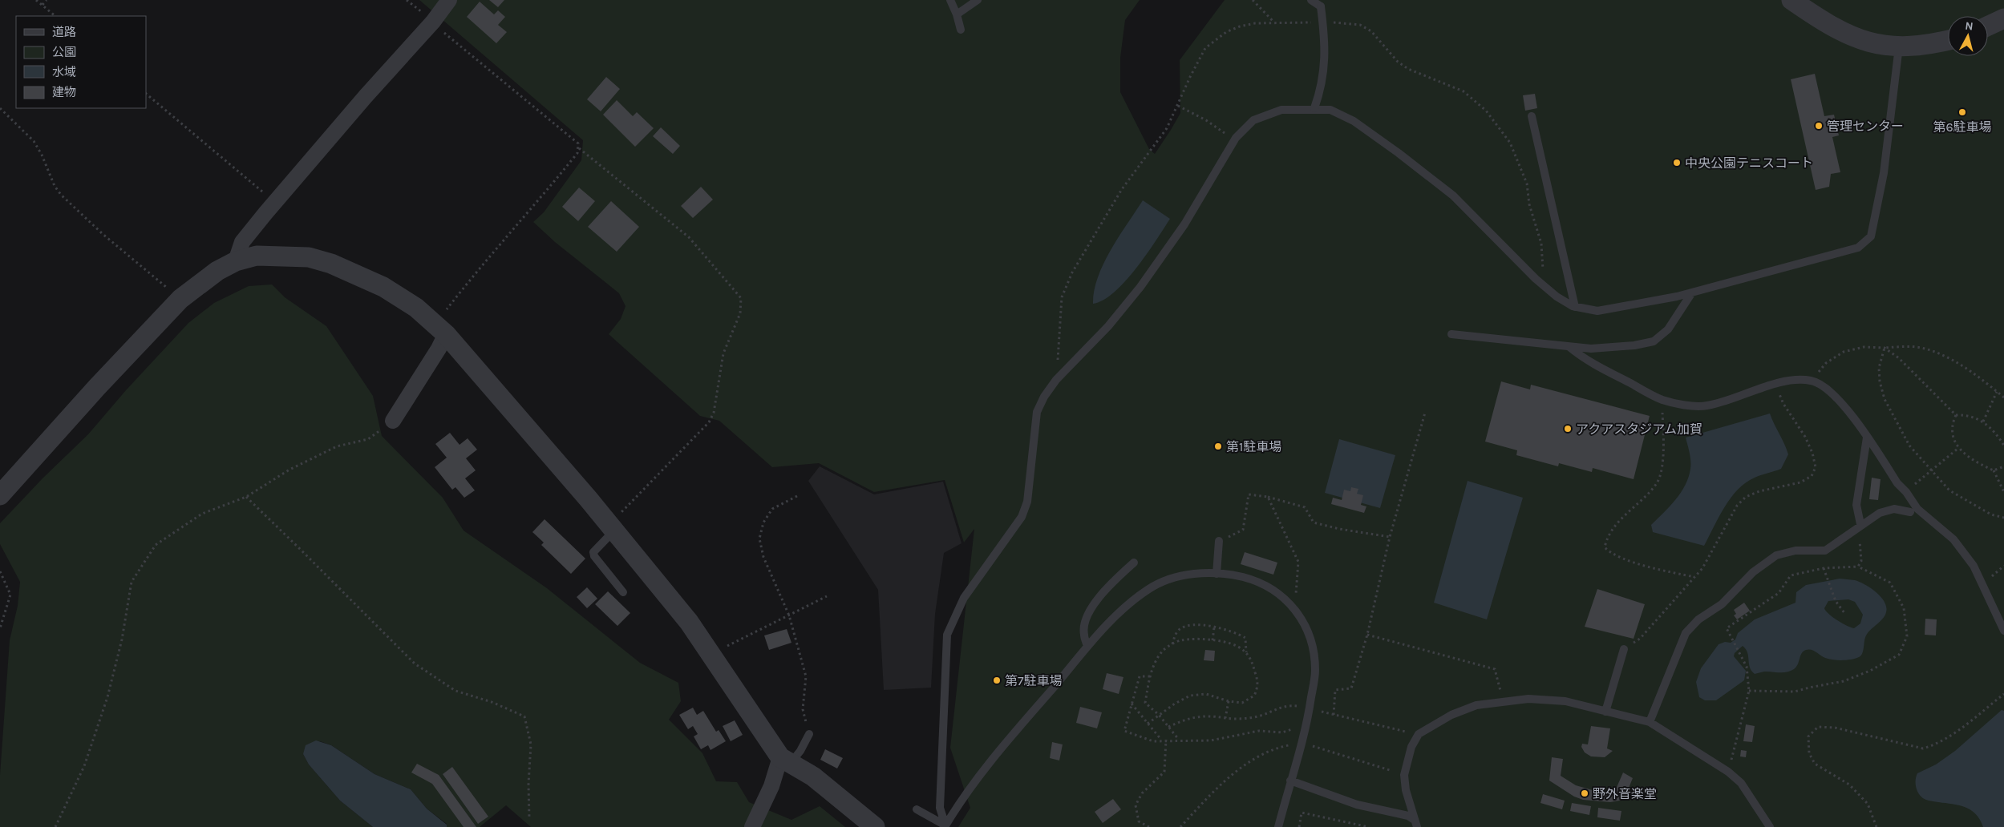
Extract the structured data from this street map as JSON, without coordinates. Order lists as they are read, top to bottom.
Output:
{
  "places": [
    "第6駐車場",
    "管理センター",
    "中央公園テニスコート",
    "アクアスタジアム加賀",
    "第1駐車場",
    "第7駐車場",
    "野外音楽堂"
  ],
  "legend": [
    "道路",
    "公園",
    "水域",
    "建物"
  ],
  "north": "top"
}
